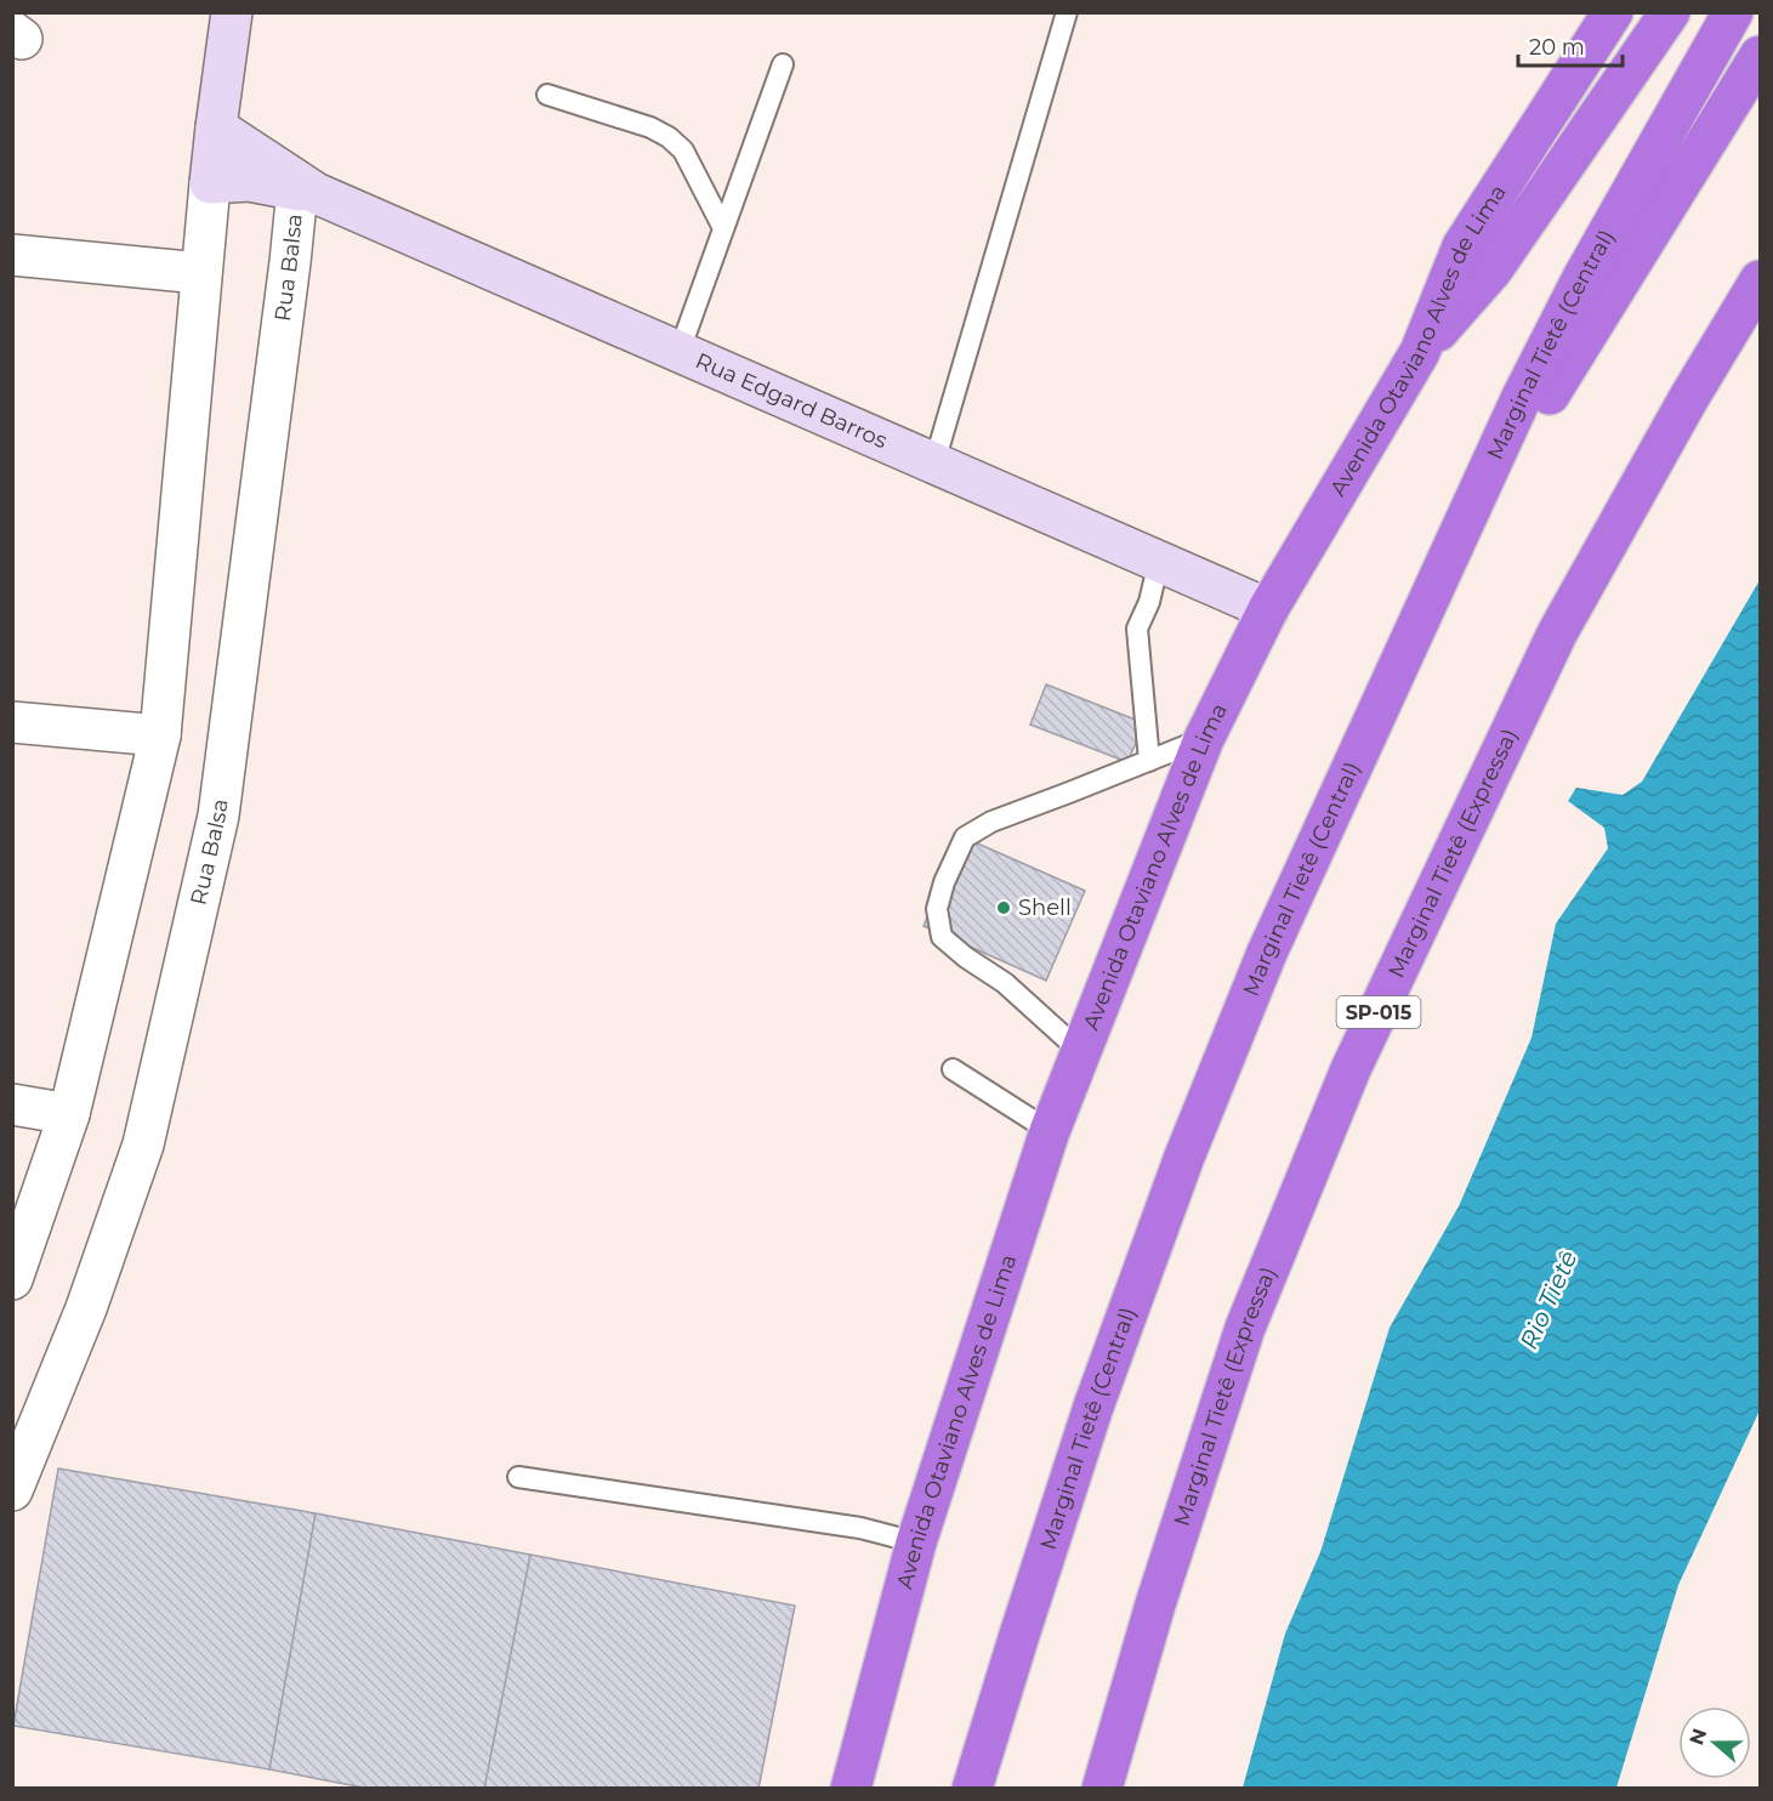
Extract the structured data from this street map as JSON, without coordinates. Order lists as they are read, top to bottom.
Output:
{
  "streets": {
    "highway": [
      "Avenida Otaviano Alves de Lima",
      "Marginal Tietê (Central)",
      "Marginal Tietê (Expressa)",
      "SP-015"
    ],
    "main road": ["Rua Edgard Barros"],
    "street": ["Rua Balsa"]
  },
  "crossings": [
    ["Rua Balsa", "Rua Edgard Barros"],
    ["Avenida Otaviano Alves de Lima", "Rua Edgard Barros"]
  ],
  "water": ["Rio Tietê"],
  "places": ["Shell"],
  "scale_bar": "20 m",
  "north": "left"
}
